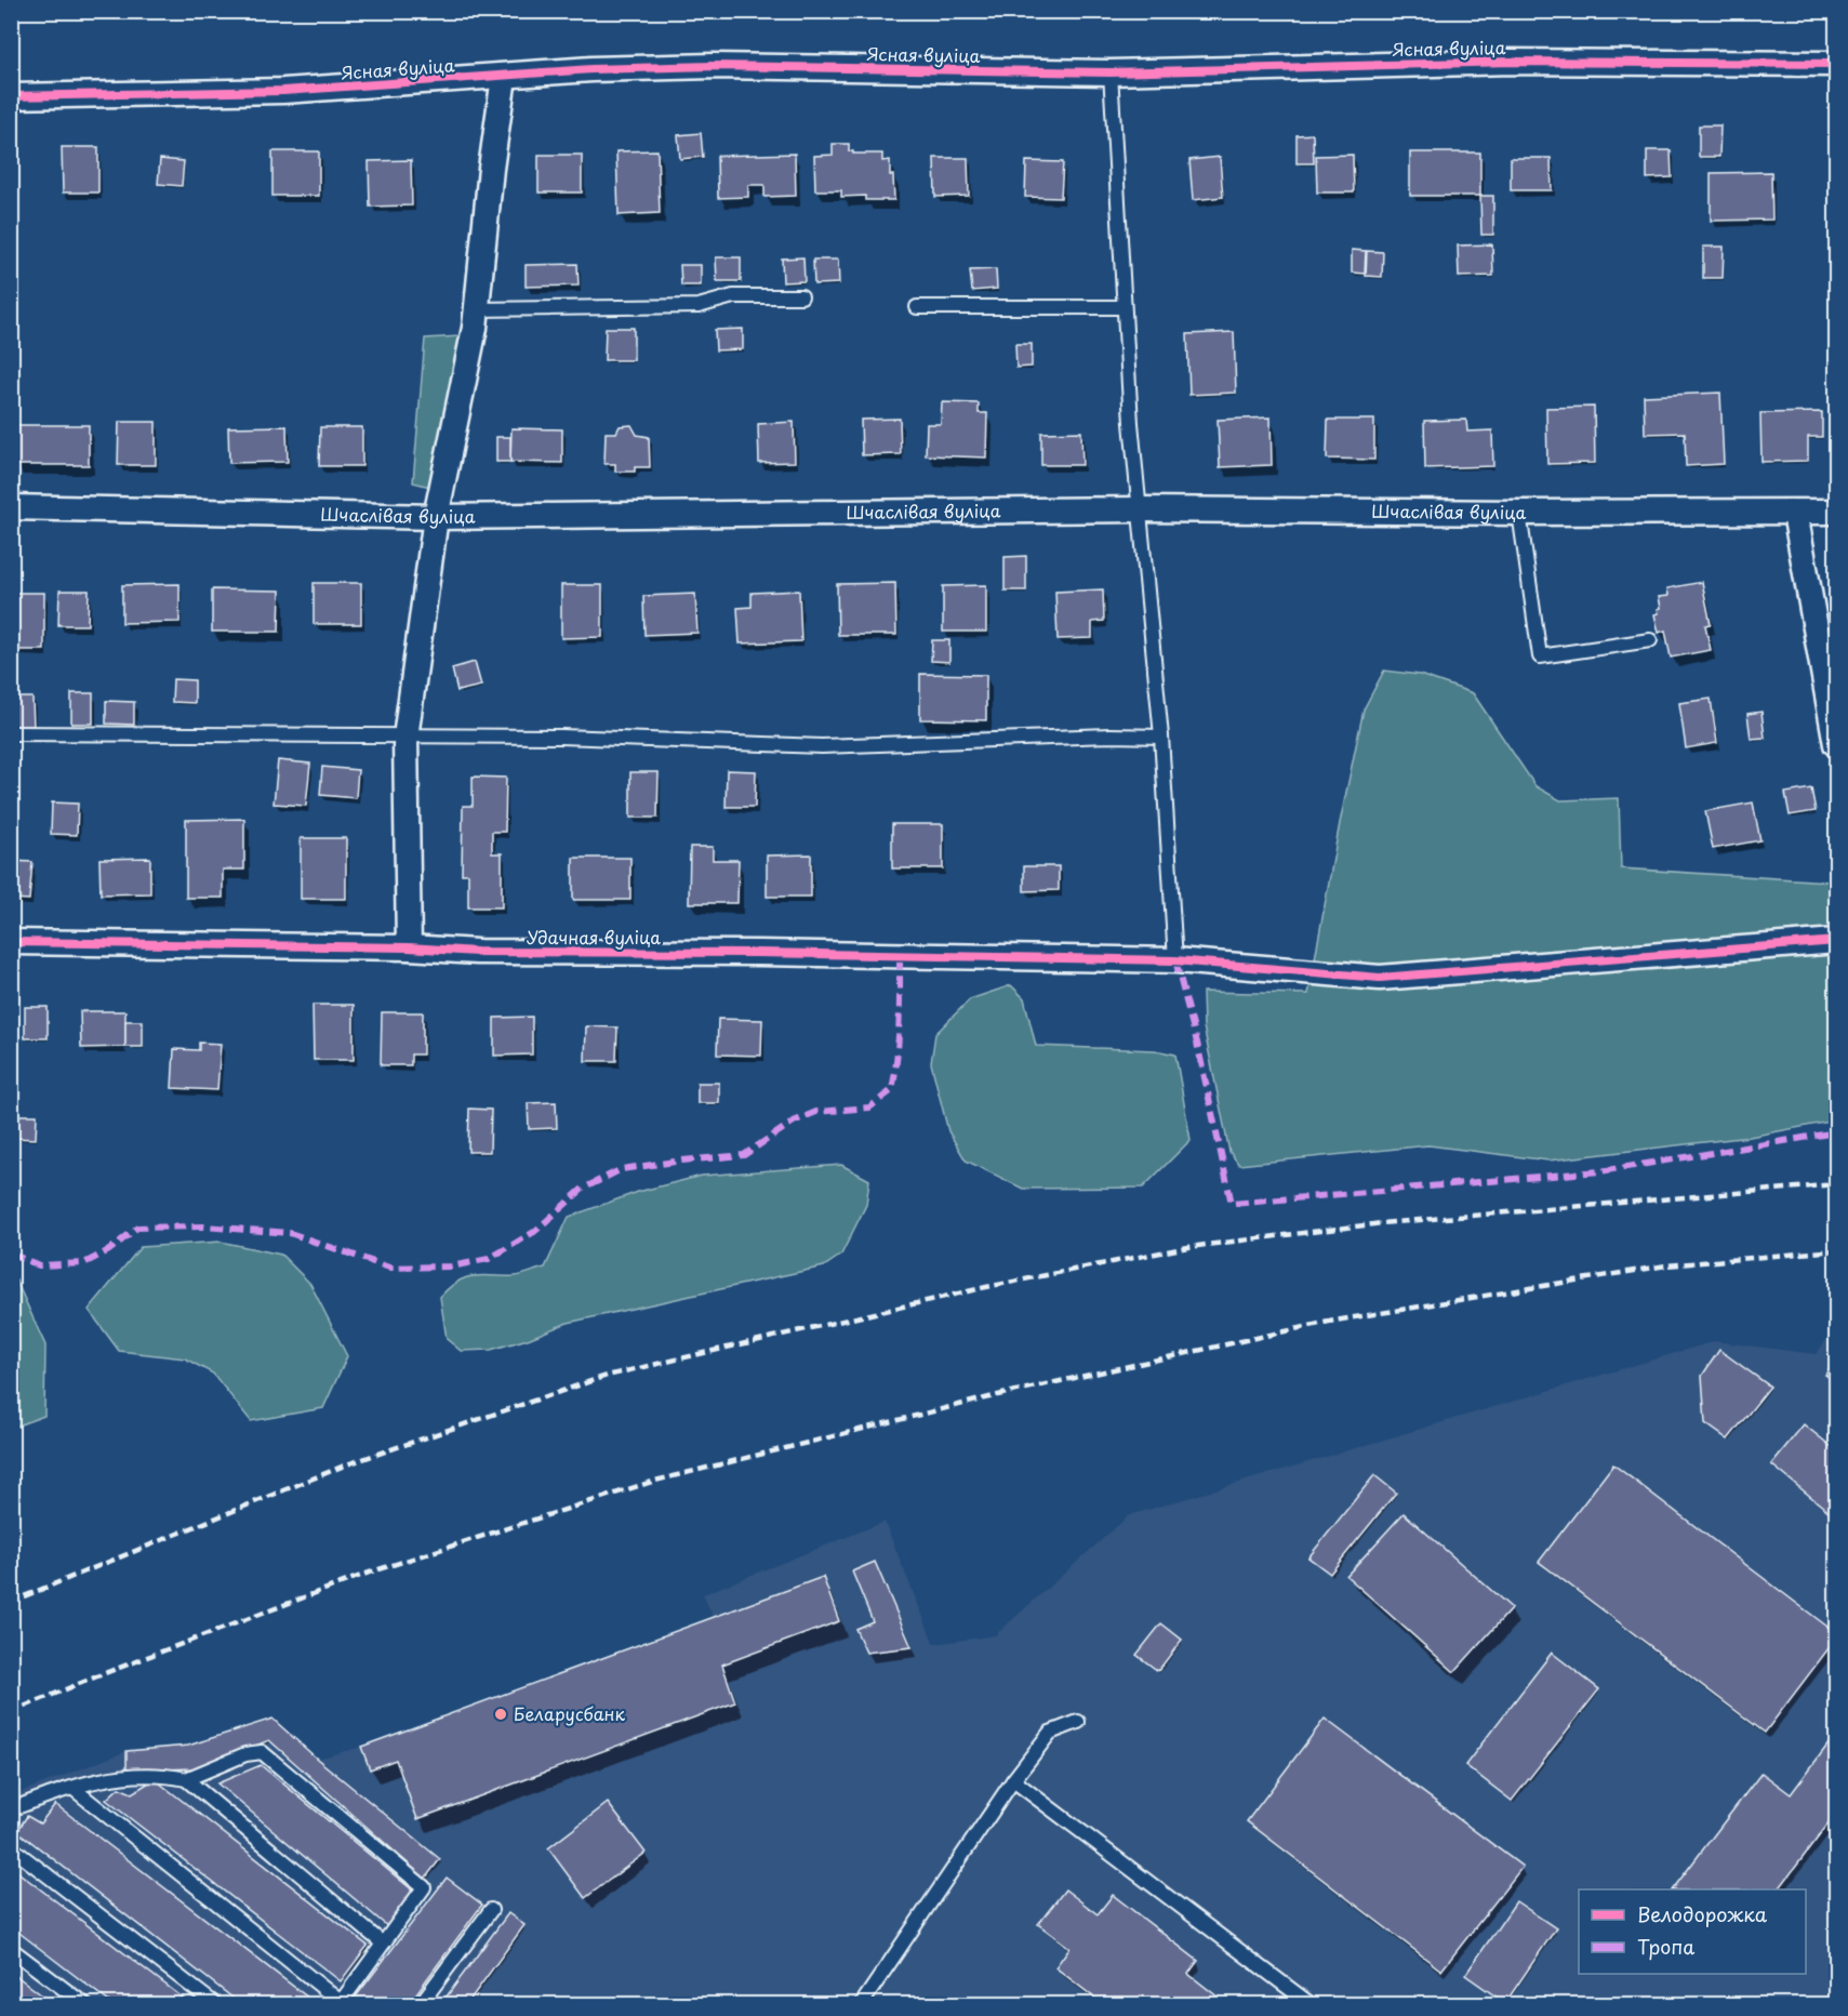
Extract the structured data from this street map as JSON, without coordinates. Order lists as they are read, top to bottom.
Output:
{
  "streets": {
    "street": ["Ясная вуліца", "Шчаслівая вуліца", "Удачная вуліца"]
  },
  "places": ["Беларусбанк"],
  "legend": ["Велодорожка", "Тропа"]
}
